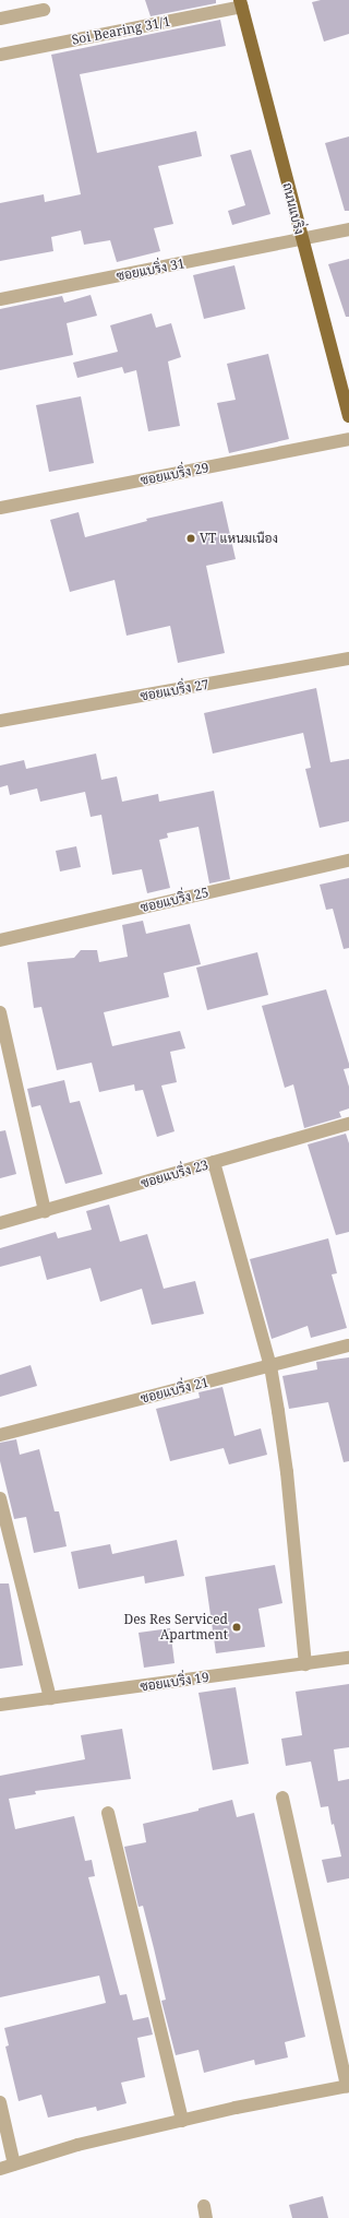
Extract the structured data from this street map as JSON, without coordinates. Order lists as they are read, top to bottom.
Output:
{
  "streets": {
    "main road": ["ถนนแบริ่ง"],
    "street": [
      "Soi Bearing 31/1",
      "ซอยแบริ่ง 31",
      "ซอยแบริ่ง 29",
      "ซอยแบริ่ง 27",
      "ซอยแบริ่ง 25",
      "ซอยแบริ่ง 23",
      "ซอยแบริ่ง 21",
      "ซอยแบริ่ง 19"
    ]
  },
  "crossings": [
    ["Soi Bearing 31/1", "ถนนแบริ่ง"],
    ["ถนนแบริ่ง", "ซอยแบริ่ง 31"]
  ],
  "places": ["VT แหนมเนือง", "Des Res Serviced Apartment"]
}
